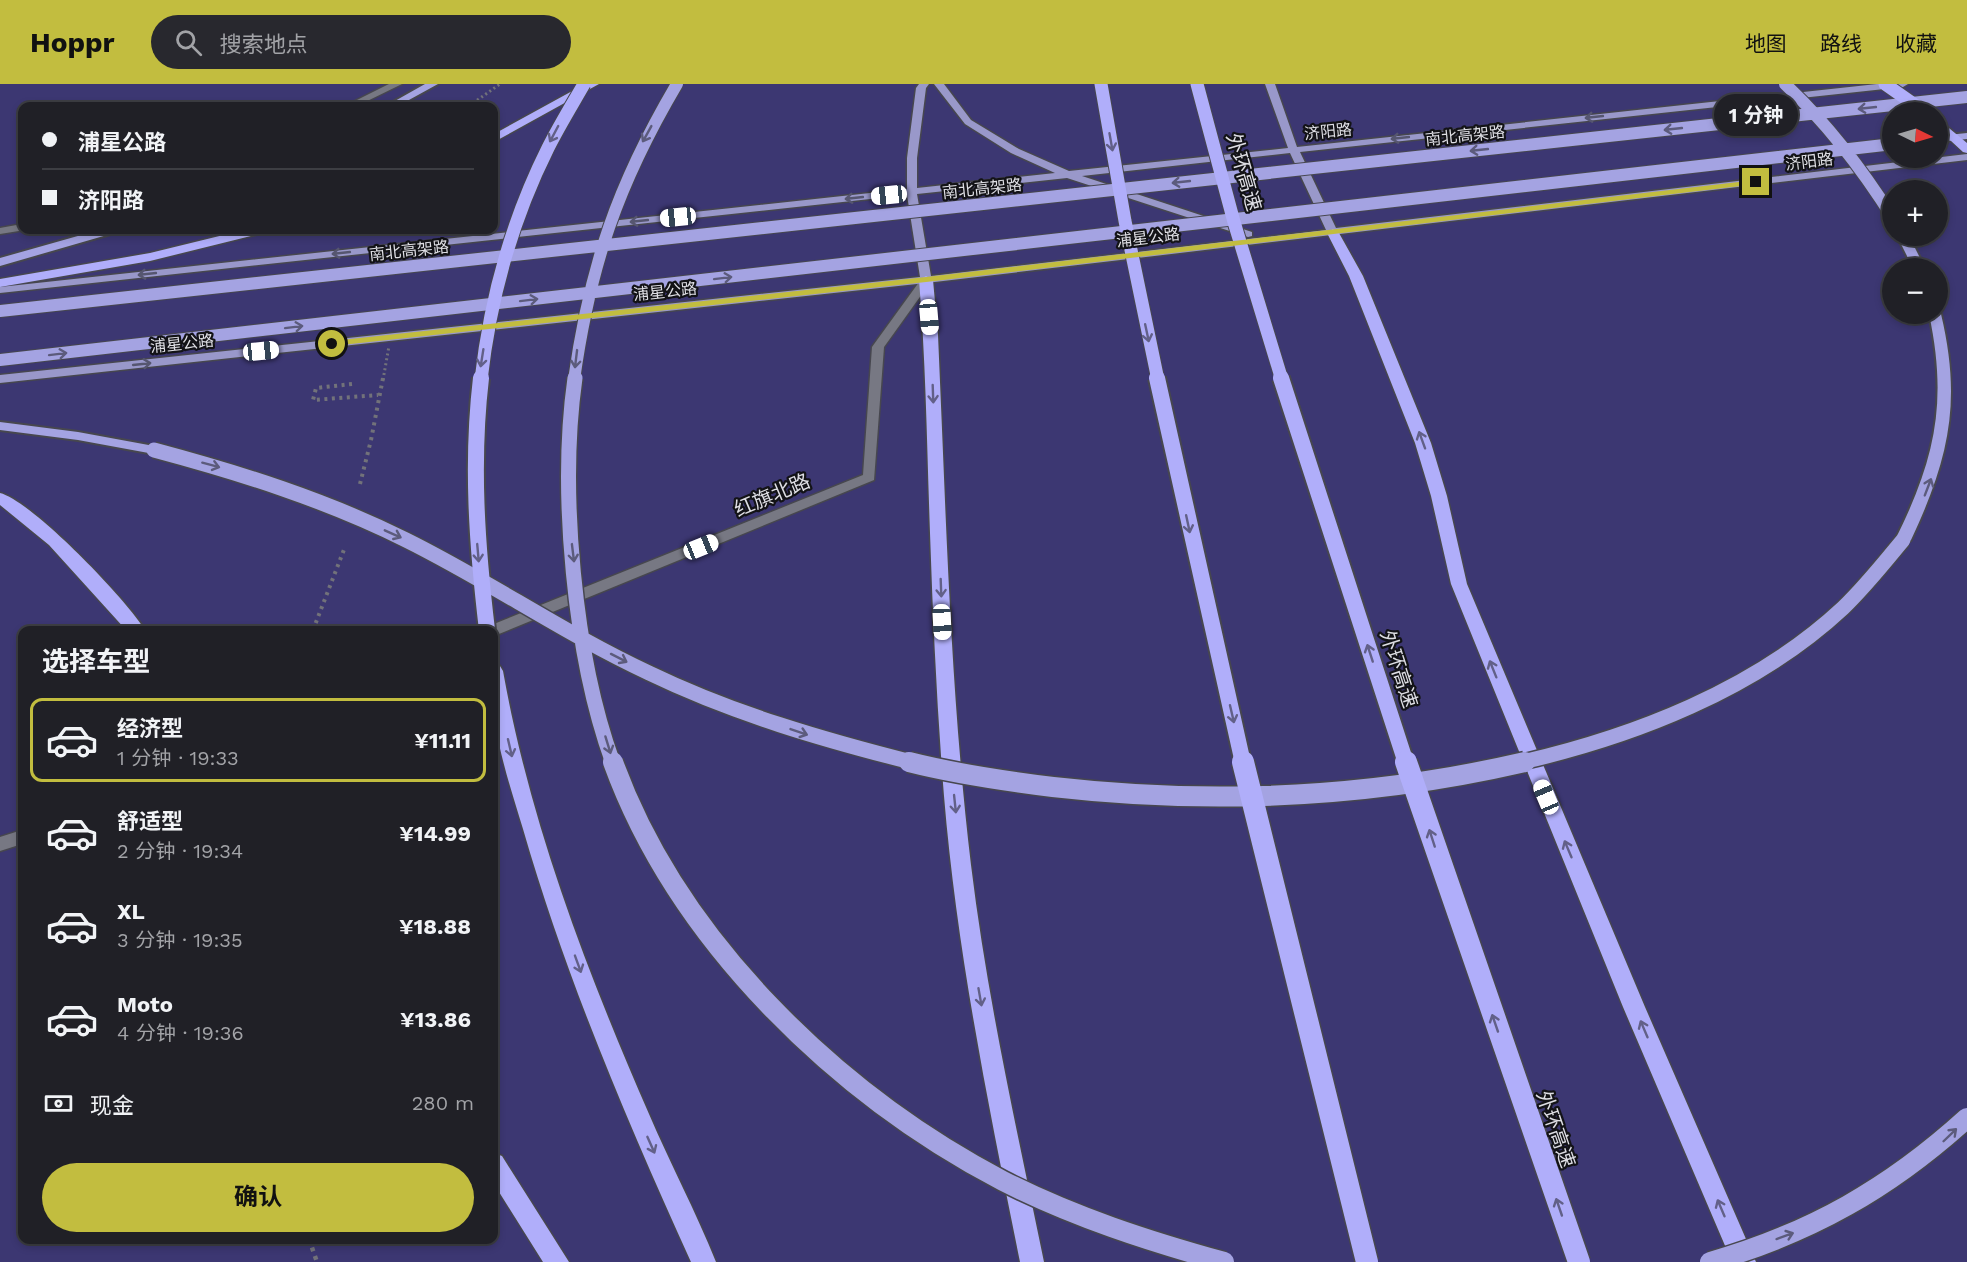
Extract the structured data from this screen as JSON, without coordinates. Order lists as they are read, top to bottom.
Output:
{
  "streets": {
    "highway": ["南北高架路", "外环高速"],
    "main road": ["济阳路", "浦星公路"],
    "street": ["红旗北路"]
  },
  "crossings": [
    ["济阳路", "浦星公路"],
    ["浦星公路", "红旗北路"]
  ],
  "north": "right",
  "page": {
    "header": "Hoppr",
    "search": "搜索地点",
    "nav": ["地图", "路线", "收藏"],
    "bubble": "1 分钟",
    "map_buttons": ["+", "−"],
    "banner": ["浦星公路", "济阳路"],
    "heading": "选择车型",
    "list": [
      {
        "name": "经济型",
        "note": "1 分钟 · 19:33",
        "value": "¥11.11"
      },
      {
        "name": "舒适型",
        "note": "2 分钟 · 19:34",
        "value": "¥14.99"
      },
      {
        "name": "XL",
        "note": "3 分钟 · 19:35",
        "value": "¥18.88"
      },
      {
        "name": "Moto",
        "note": "4 分钟 · 19:36",
        "value": "¥13.86"
      }
    ],
    "pay": ["现金", "280 m"],
    "buttons": "确认"
  }
}
